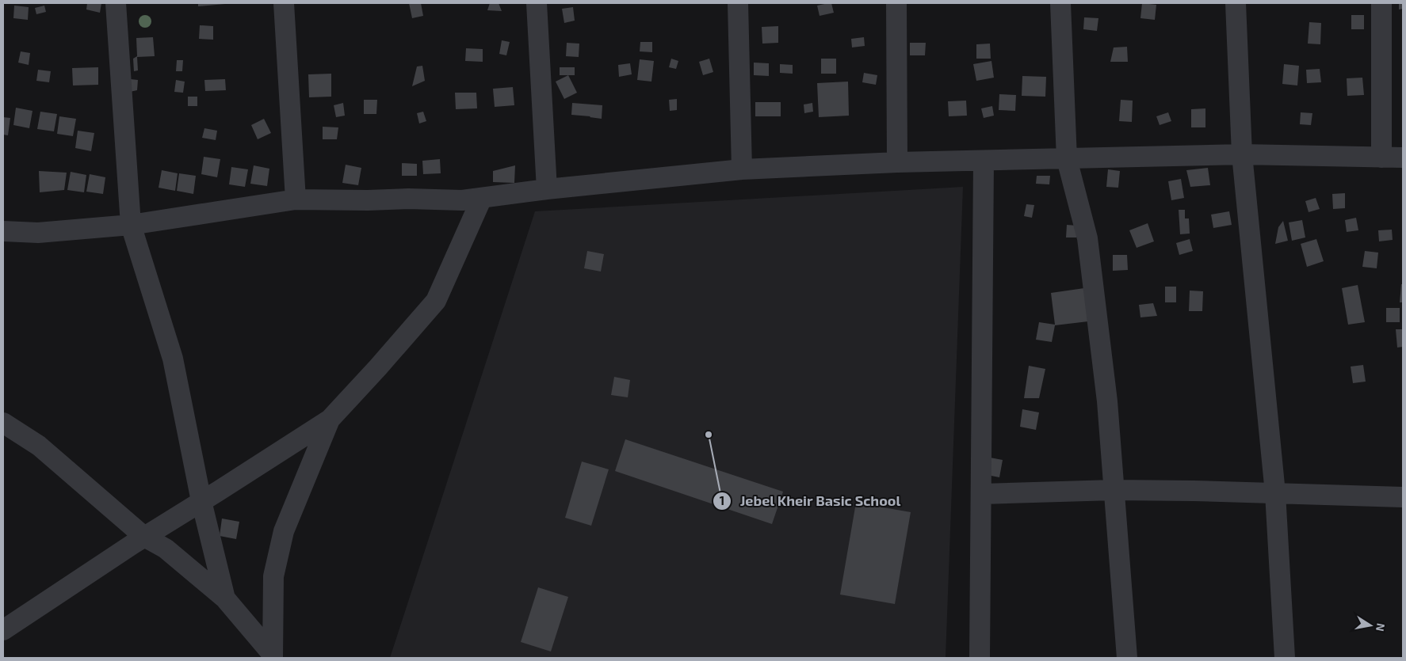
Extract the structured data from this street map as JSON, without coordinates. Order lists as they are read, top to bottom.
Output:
{
  "places": ["Jebel Kheir Basic School"],
  "north": "right"
}
